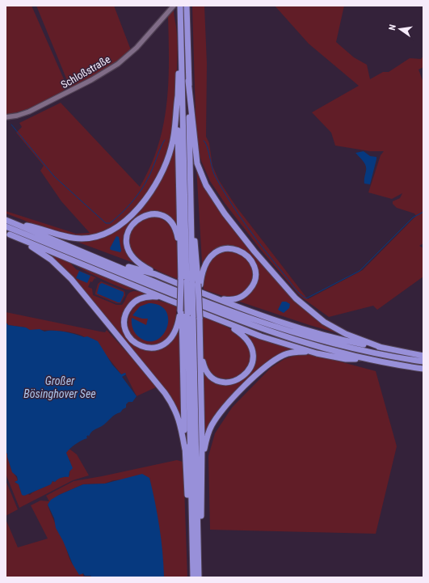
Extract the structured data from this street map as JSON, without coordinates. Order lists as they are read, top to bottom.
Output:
{
  "streets": {
    "main road": ["Schloßstraße"]
  },
  "water": ["Großer Bösinghover See"],
  "north": "left"
}
